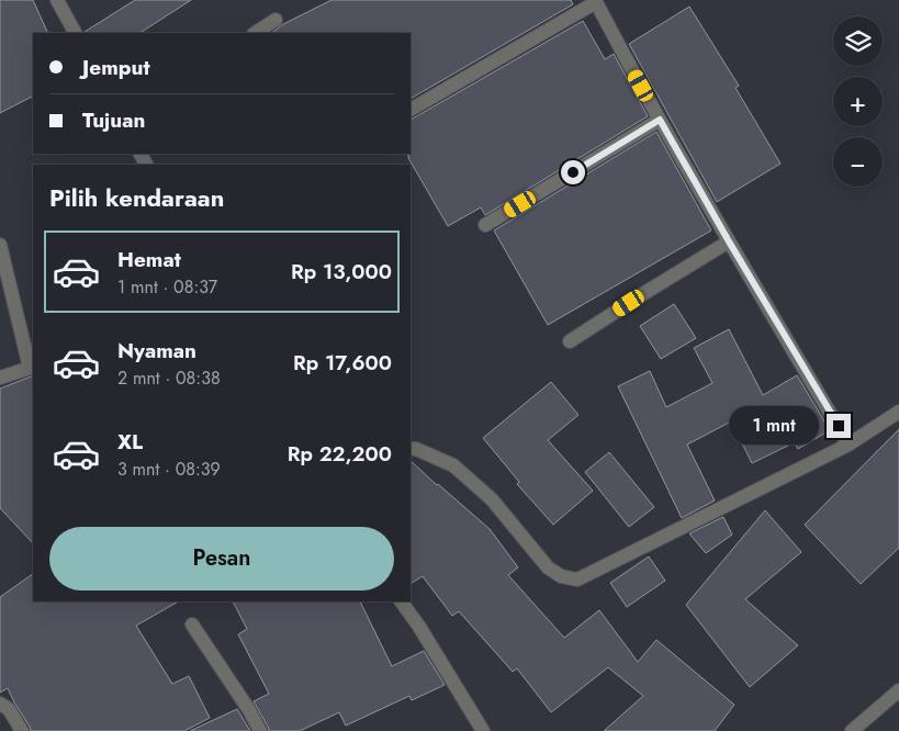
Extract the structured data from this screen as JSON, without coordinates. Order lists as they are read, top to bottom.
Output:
{
  "page": {
    "map_buttons": ["+", "−"],
    "banner": ["Jemput", "Tujuan"],
    "heading": "Pilih kendaraan",
    "list": [
      {
        "name": "Hemat",
        "note": "1 mnt · 08:37",
        "value": "Rp 13,000"
      },
      {
        "name": "Nyaman",
        "note": "2 mnt · 08:38",
        "value": "Rp 17,600"
      },
      {
        "name": "XL",
        "note": "3 mnt · 08:39",
        "value": "Rp 22,200"
      }
    ],
    "bubble": "1 mnt",
    "buttons": "Pesan"
  }
}
